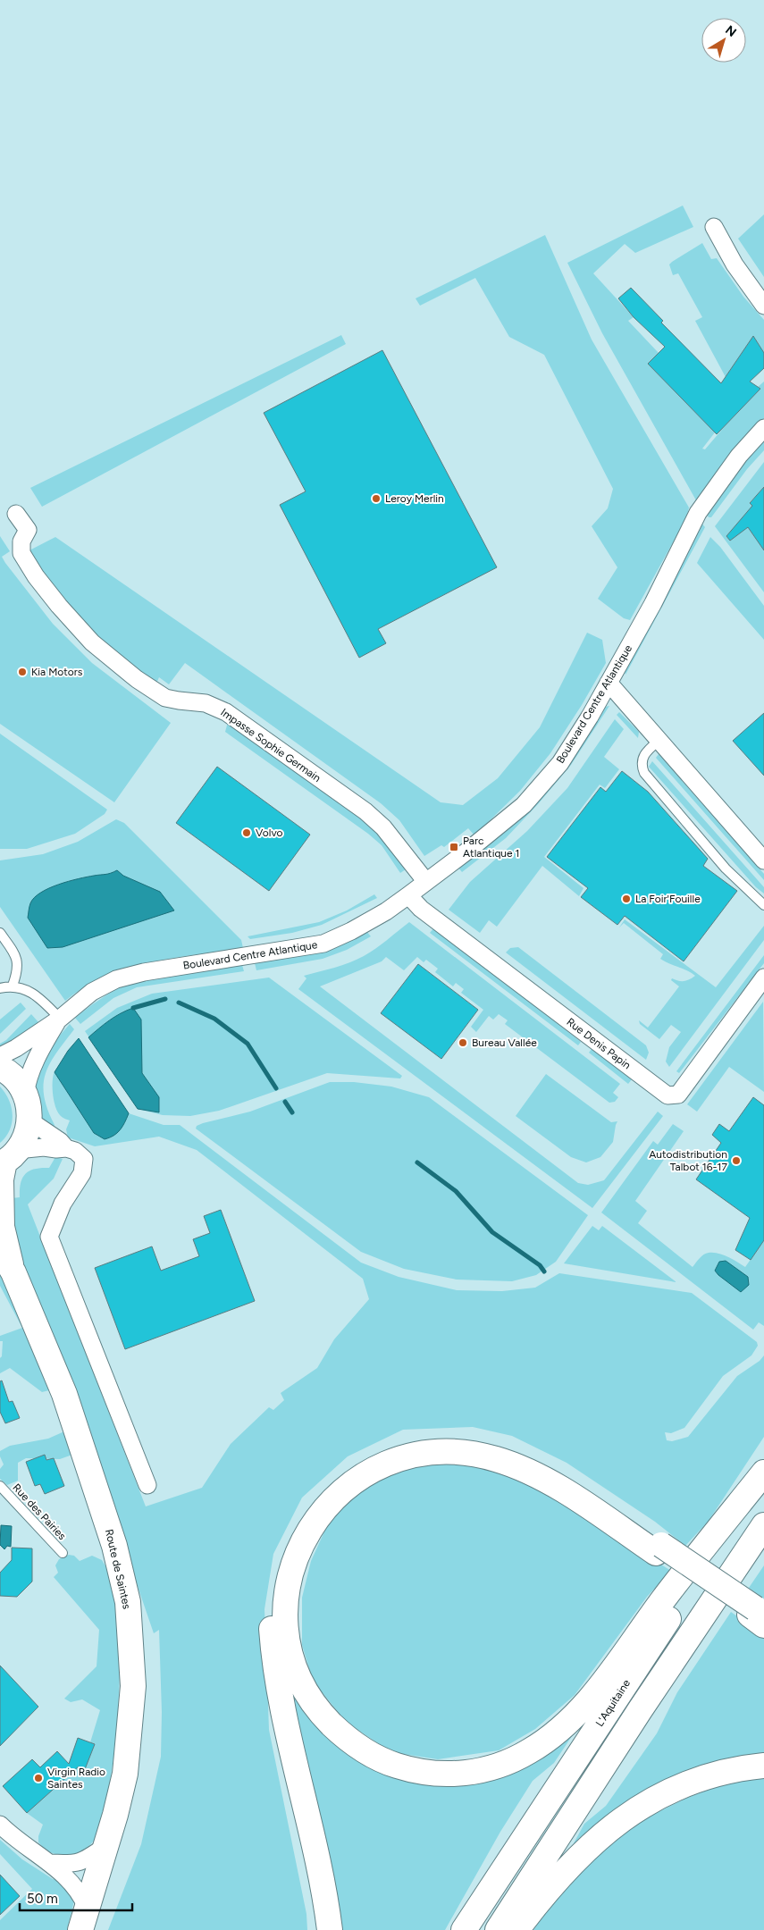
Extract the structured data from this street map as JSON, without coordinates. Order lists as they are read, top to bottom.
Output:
{
  "streets": {
    "main road": ["Route de Saintes", "L'Aquitaine"],
    "street": ["Boulevard Centre Atlantique", "Impasse Sophie Germain", "Rue Denis Papin"],
    "lane": ["Rue des Pairies"]
  },
  "crossings": [
    ["Boulevard Centre Atlantique", "Impasse Sophie Germain"],
    ["Boulevard Centre Atlantique", "Rue Denis Papin"]
  ],
  "places": {
    "other": [
      "Leroy Merlin",
      "Kia Motors",
      "Volvo",
      "La Foir'Fouille",
      "Bureau Vallée",
      "Autodistribution Talbot 16-17",
      "Virgin Radio Saintes"
    ],
    "transit": ["Parc Atlantique 1"]
  },
  "scale_bar": "50 m",
  "north": "top right"
}
